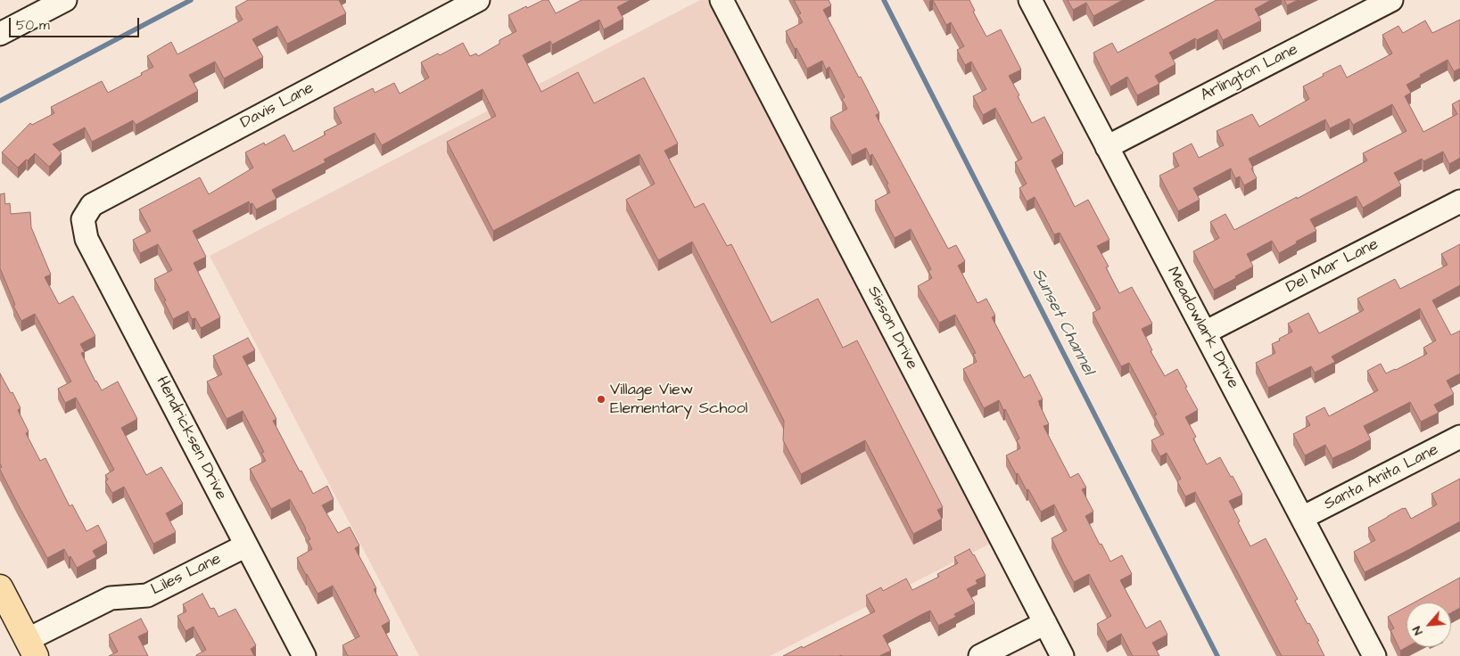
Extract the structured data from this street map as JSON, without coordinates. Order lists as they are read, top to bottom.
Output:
{
  "streets": {
    "street": [
      "Arlington Lane",
      "Davis Lane",
      "Del Mar Lane",
      "Sisson Drive",
      "Meadowlark Drive",
      "Hendricksen Drive",
      "Santa Anita Lane",
      "Liles Lane"
    ]
  },
  "crossings": [
    ["Arlington Lane", "Meadowlark Drive"],
    ["Davis Lane", "Hendricksen Drive"],
    ["Del Mar Lane", "Meadowlark Drive"],
    ["Meadowlark Drive", "Santa Anita Lane"],
    ["Hendricksen Drive", "Liles Lane"]
  ],
  "water": ["Sunset Channel"],
  "places": ["Village View Elementary School"],
  "scale_bar": "50 m",
  "north": "bottom left"
}
